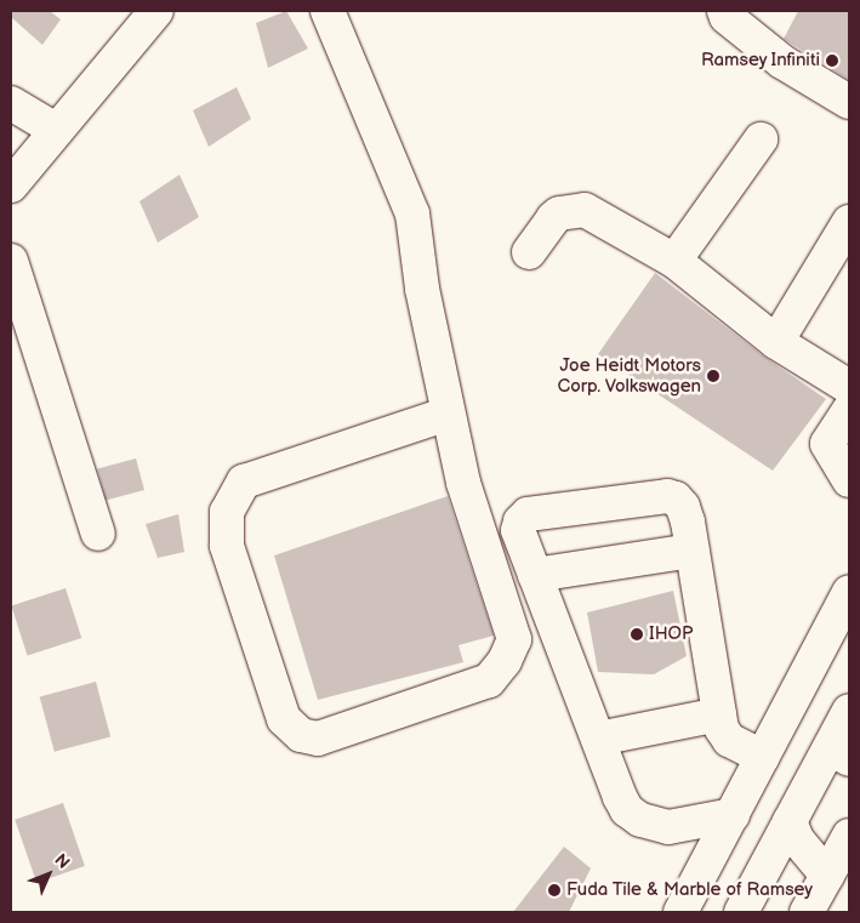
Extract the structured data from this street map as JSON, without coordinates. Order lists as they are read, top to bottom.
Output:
{
  "places": [
    "Ramsey Infiniti",
    "Joe Heidt Motors Corp. Volkswagen",
    "IHOP",
    "Fuda Tile & Marble of Ramsey"
  ],
  "north": "top right"
}
